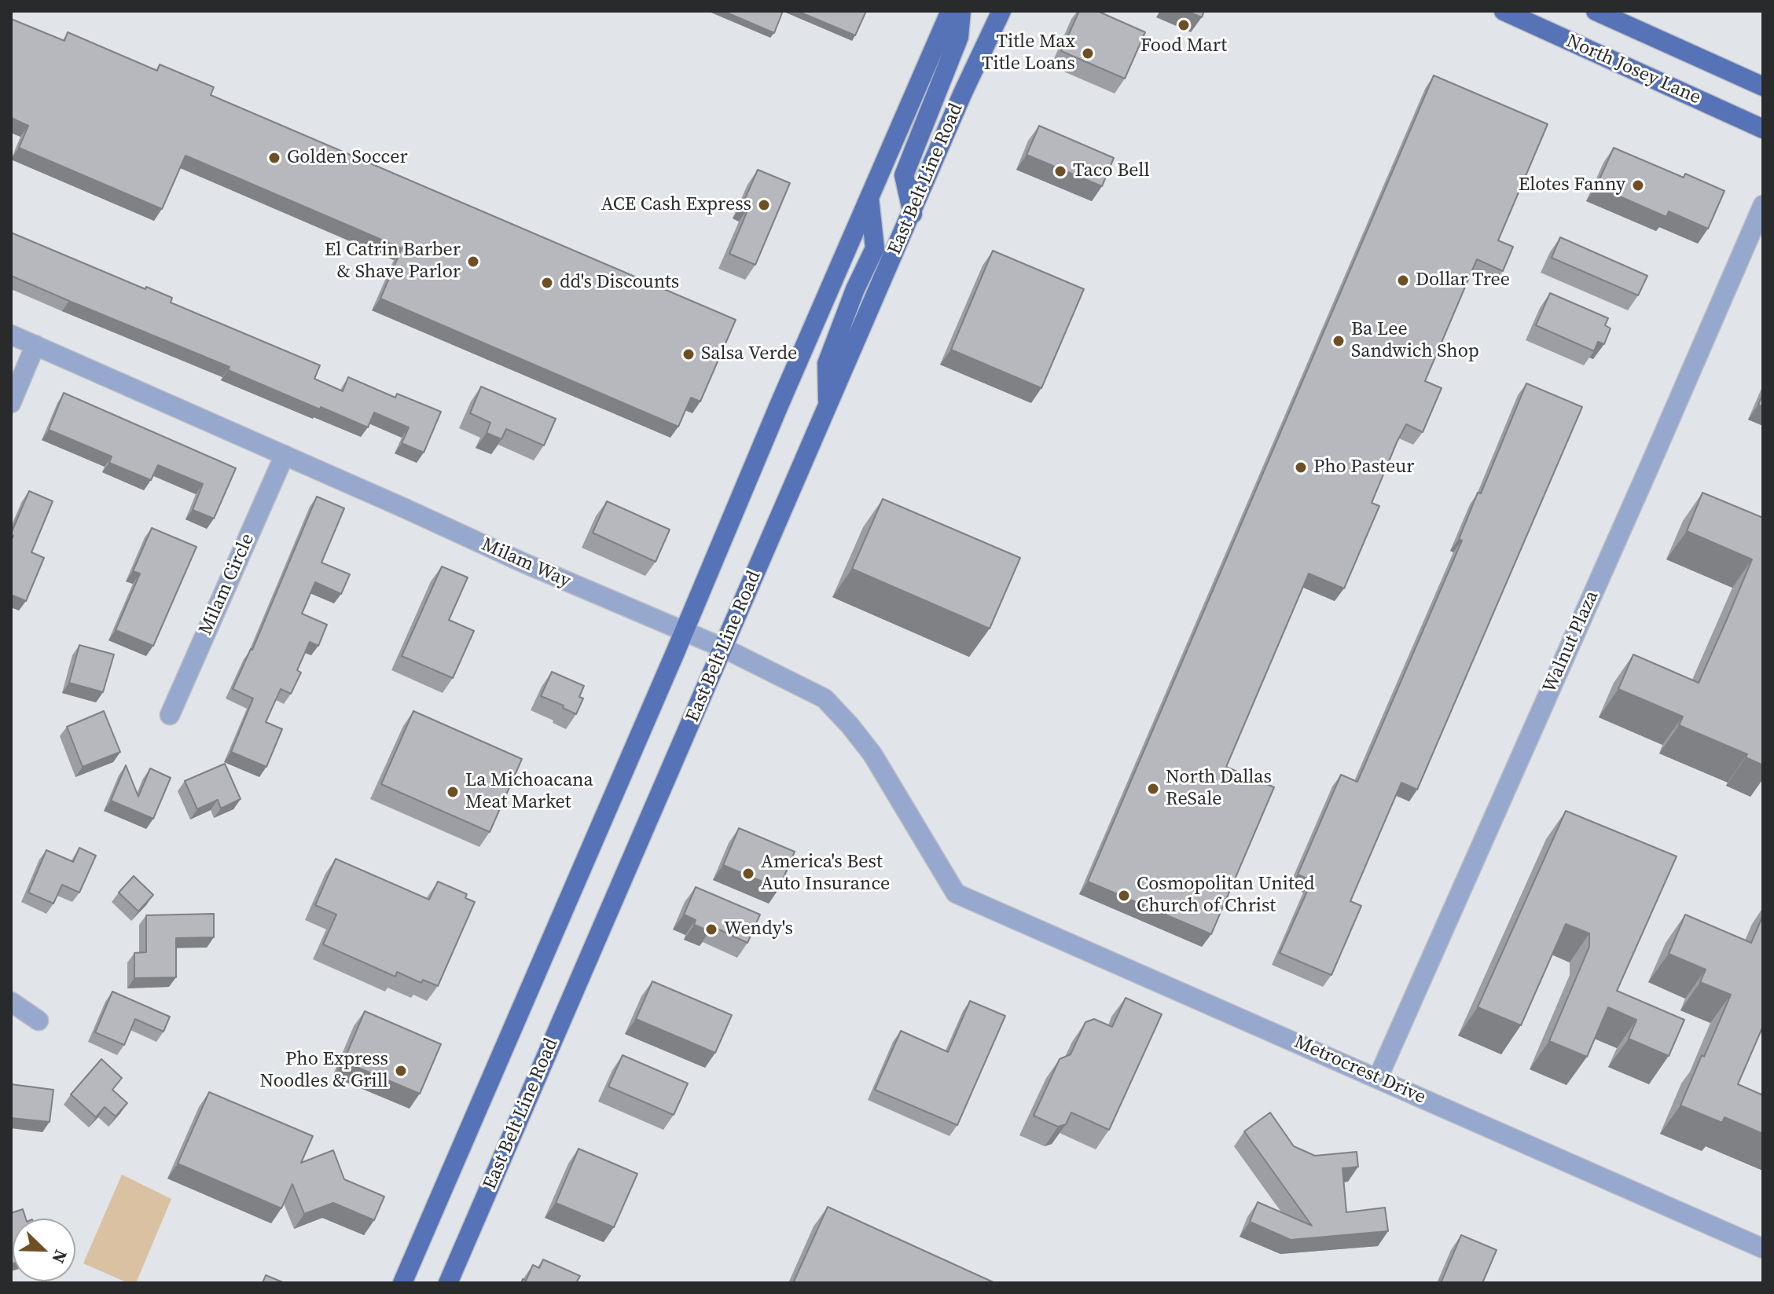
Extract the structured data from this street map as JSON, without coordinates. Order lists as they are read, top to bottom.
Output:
{
  "streets": {
    "main road": ["North Josey Lane", "East Belt Line Road"],
    "street": [
      "Milam Way",
      "Milam Circle",
      "Walnut Plaza",
      "Metrocrest Drive"
    ]
  },
  "crossings": [
    ["East Belt Line Road", "Milam Way"],
    ["Milam Way", "Milam Circle"],
    ["Milam Way", "Metrocrest Drive"],
    ["Walnut Plaza", "Metrocrest Drive"]
  ],
  "places": [
    "Food Mart",
    "Title Max Title Loans",
    "Golden Soccer",
    "Taco Bell",
    "Elotes Fanny",
    "ACE Cash Express",
    "El Catrin Barber & Shave Parlor",
    "Dollar Tree",
    "dd's Discounts",
    "Ba Lee Sandwich Shop",
    "Salsa Verde",
    "Pho Pasteur",
    "North Dallas ReSale",
    "La Michoacana Meat Market",
    "America's Best Auto Insurance",
    "Cosmopolitan United Church of Christ",
    "Wendy's",
    "Pho Express Noodles & Grill"
  ],
  "north": "bottom right"
}
